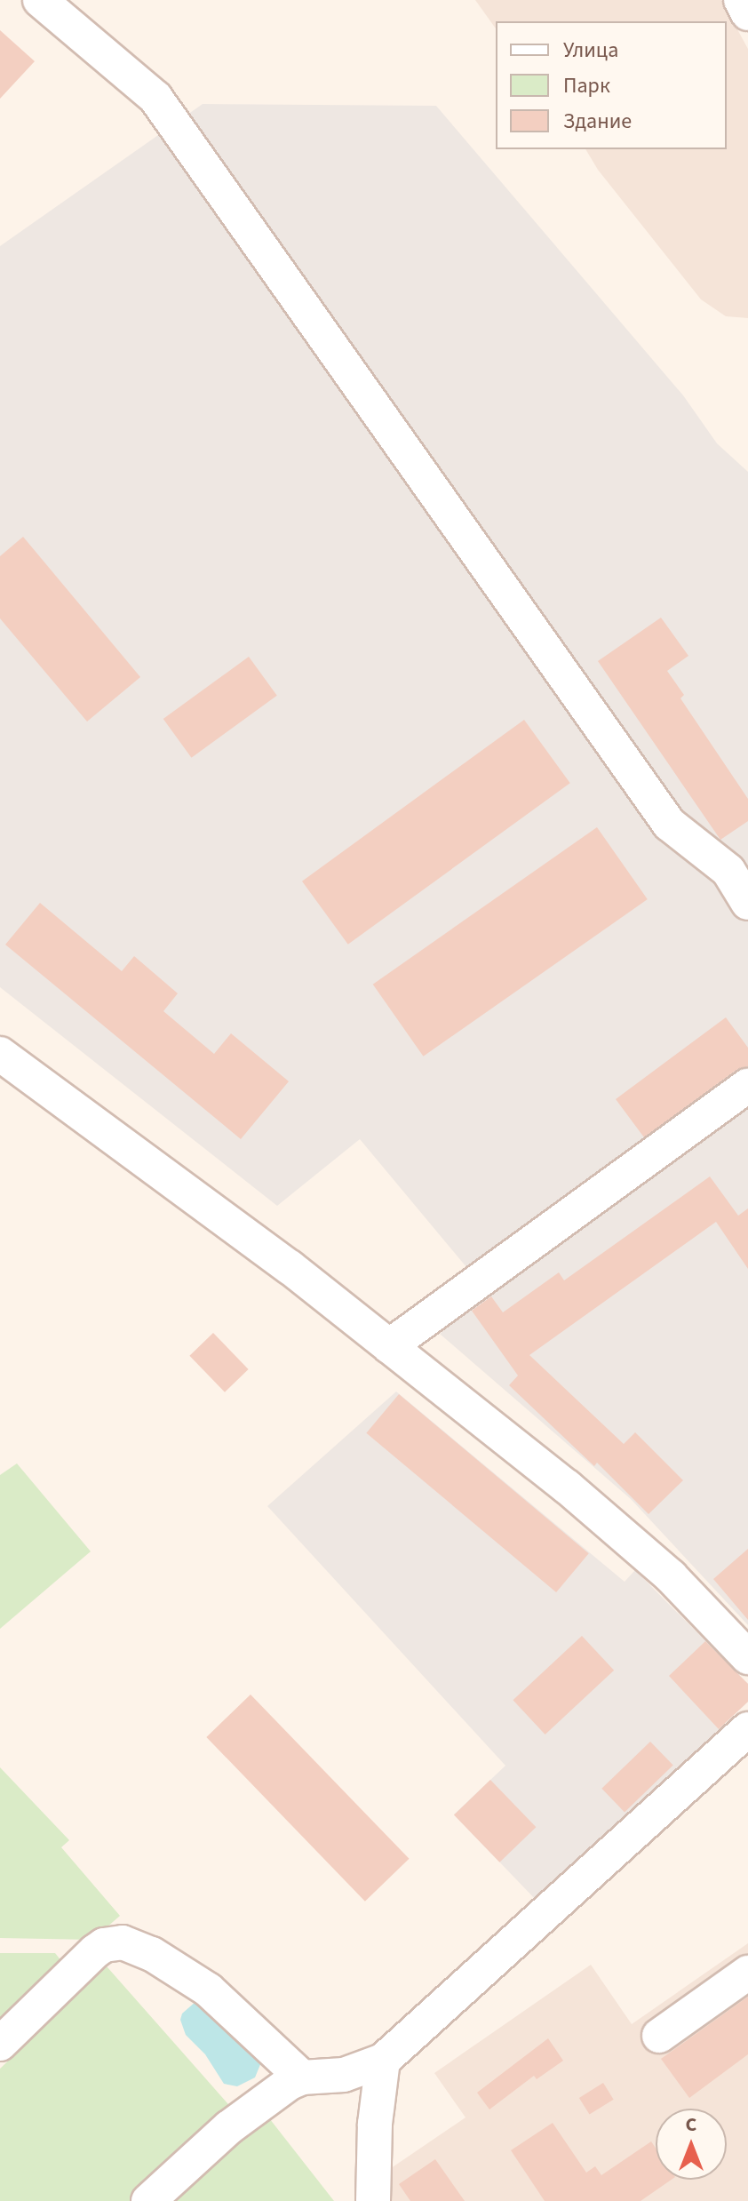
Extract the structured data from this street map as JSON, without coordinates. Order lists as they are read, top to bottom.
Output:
{
  "legend": ["Улица", "Парк", "Здание"],
  "north": "top"
}
